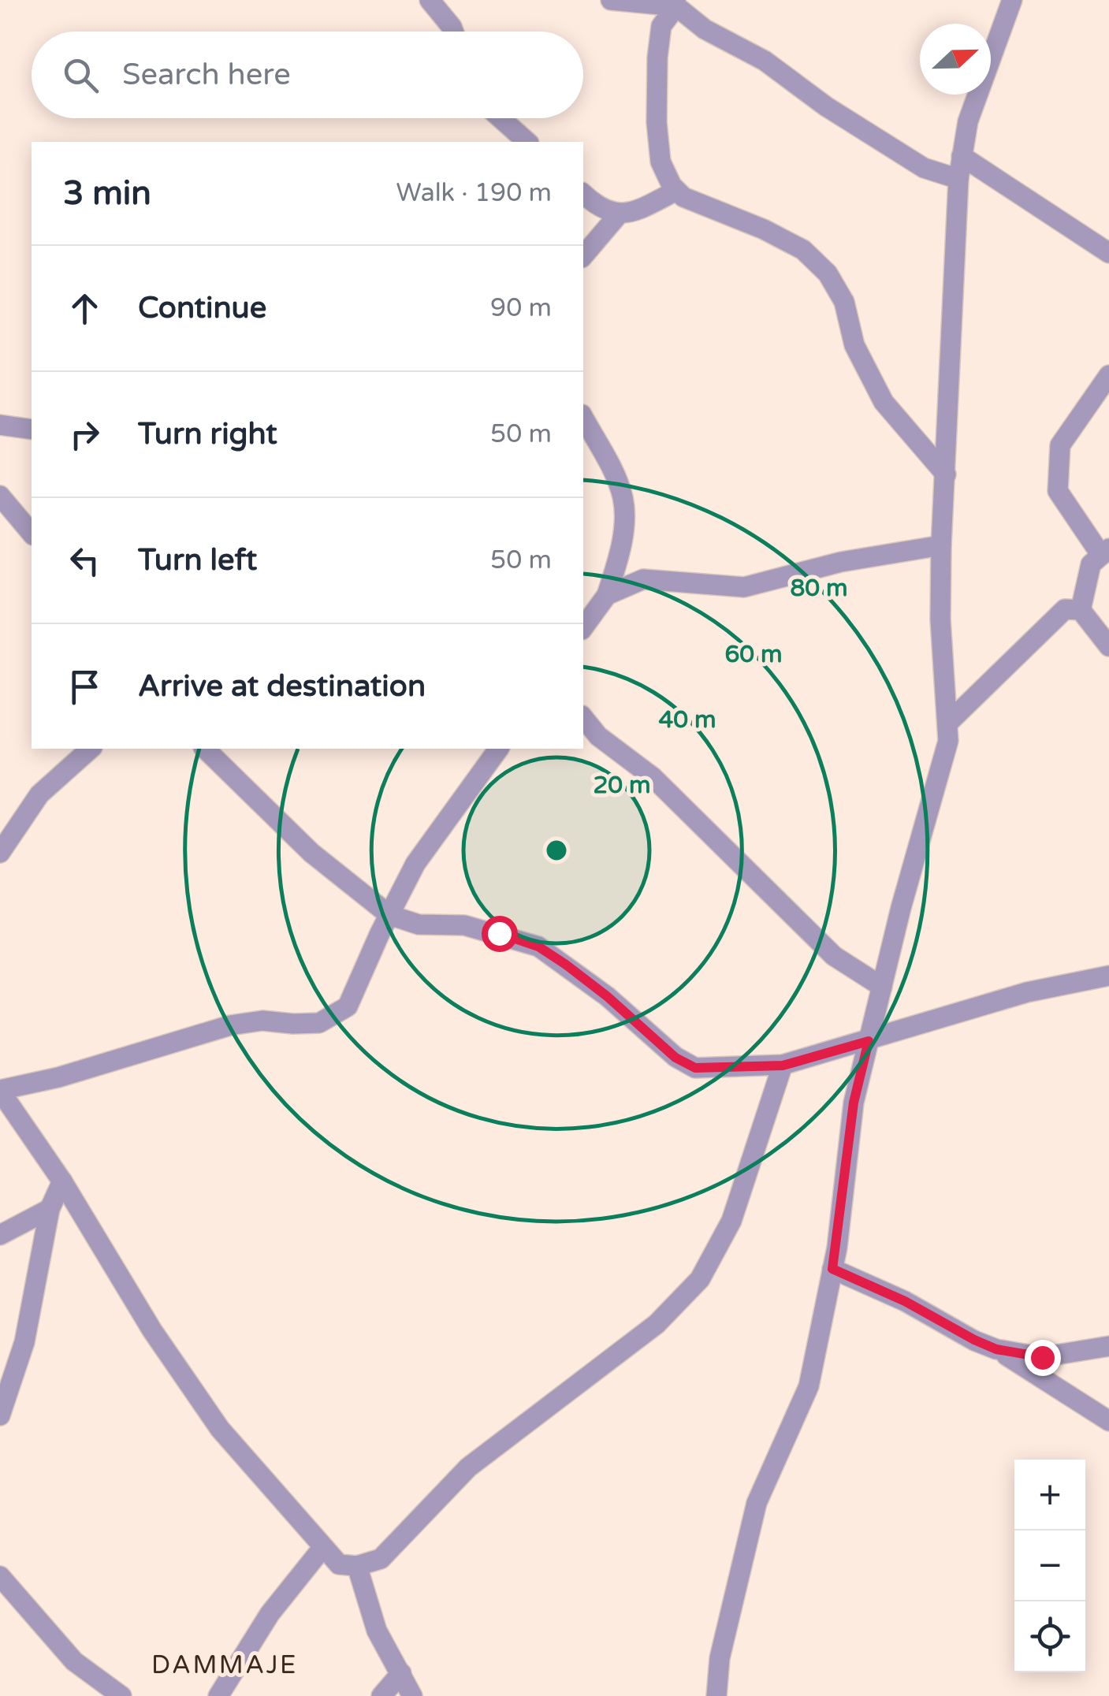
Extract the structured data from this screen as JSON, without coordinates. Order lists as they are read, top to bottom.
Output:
{
  "districts": ["DAMMAJE"],
  "north": "right",
  "page": {
    "search": "Search here",
    "heading": ["3 min", "Walk · 190 m"],
    "list": [
      ["Continue", "90 m"],
      ["Turn right", "50 m"],
      ["Turn left", "50 m"],
      "Arrive at destination"
    ],
    "map_buttons": ["+", "−"]
  },
  "rings": [
    "80 m",
    "60 m",
    "40 m",
    "20 m"
  ]
}
